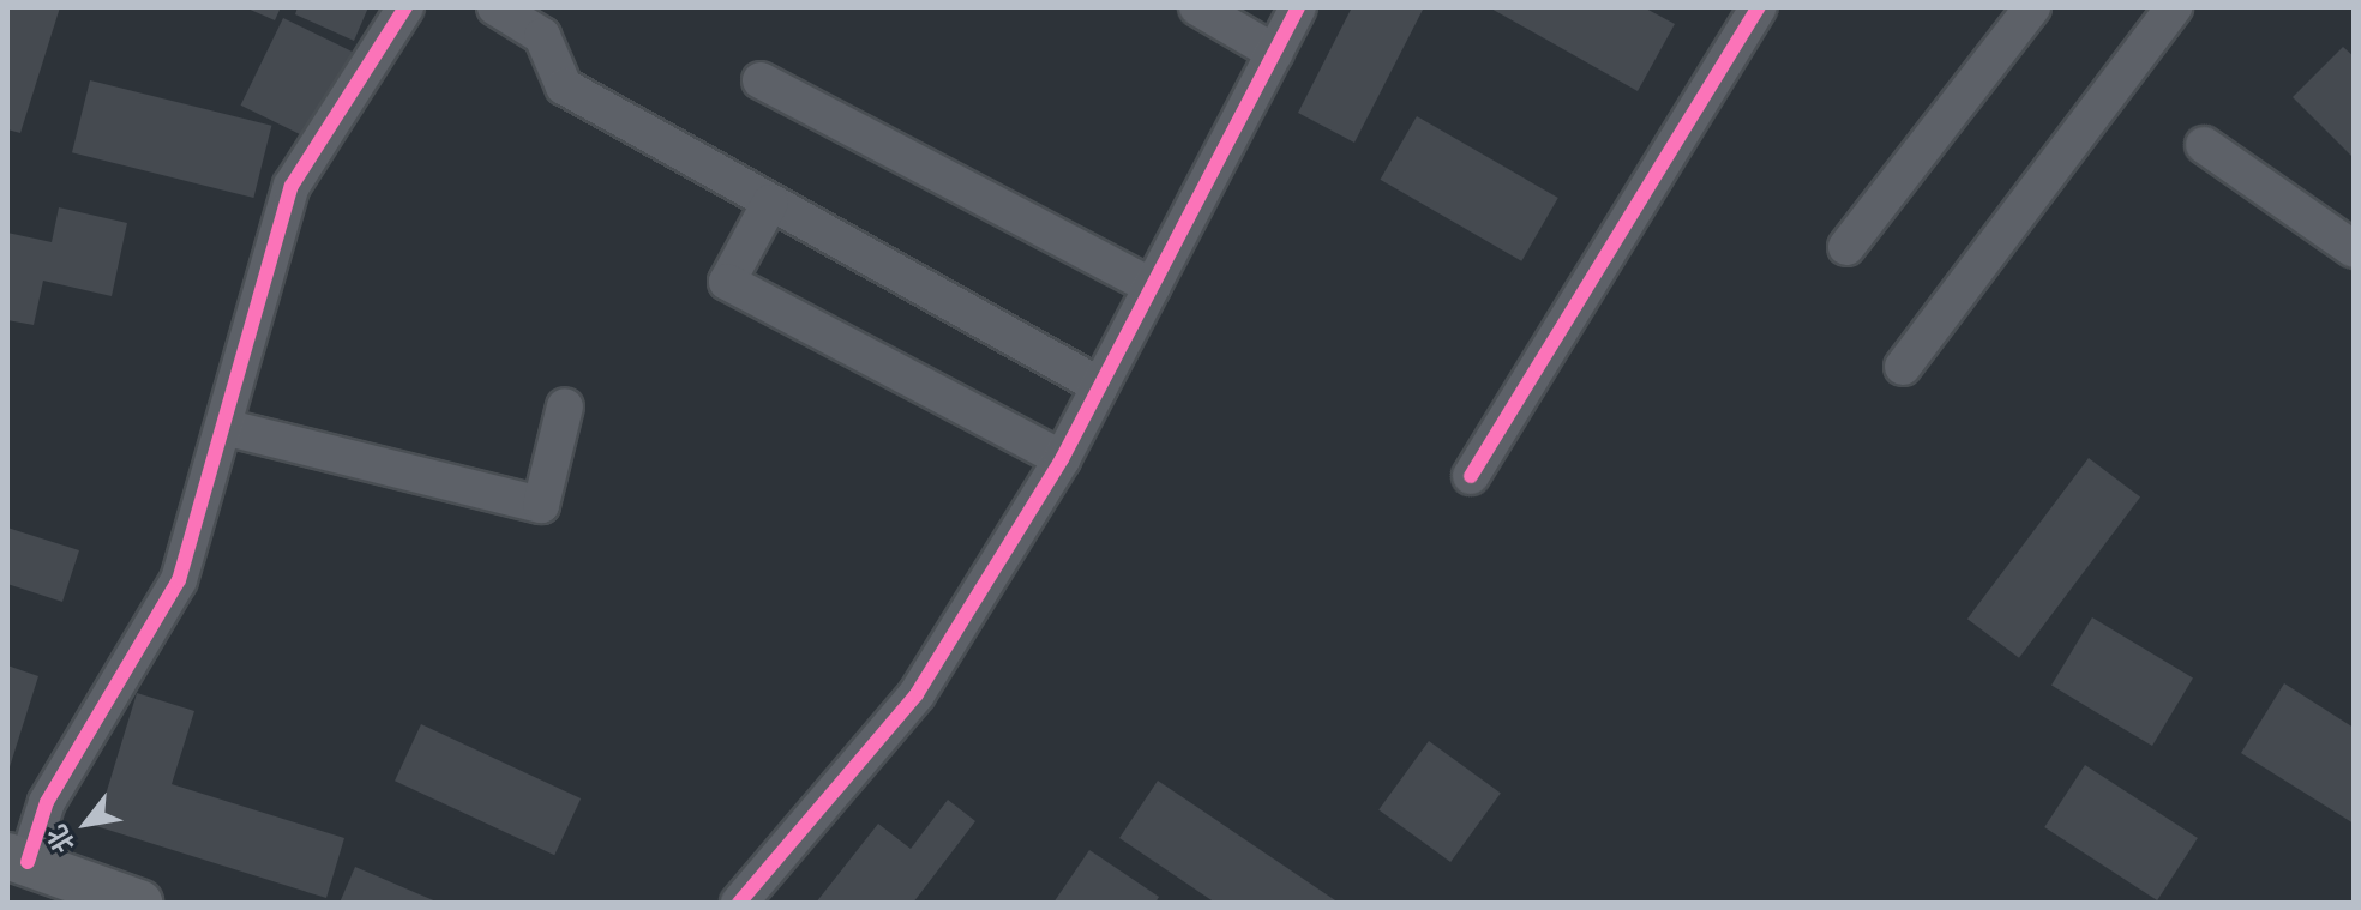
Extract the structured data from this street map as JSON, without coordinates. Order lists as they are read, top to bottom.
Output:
{
  "north": "bottom left"
}
